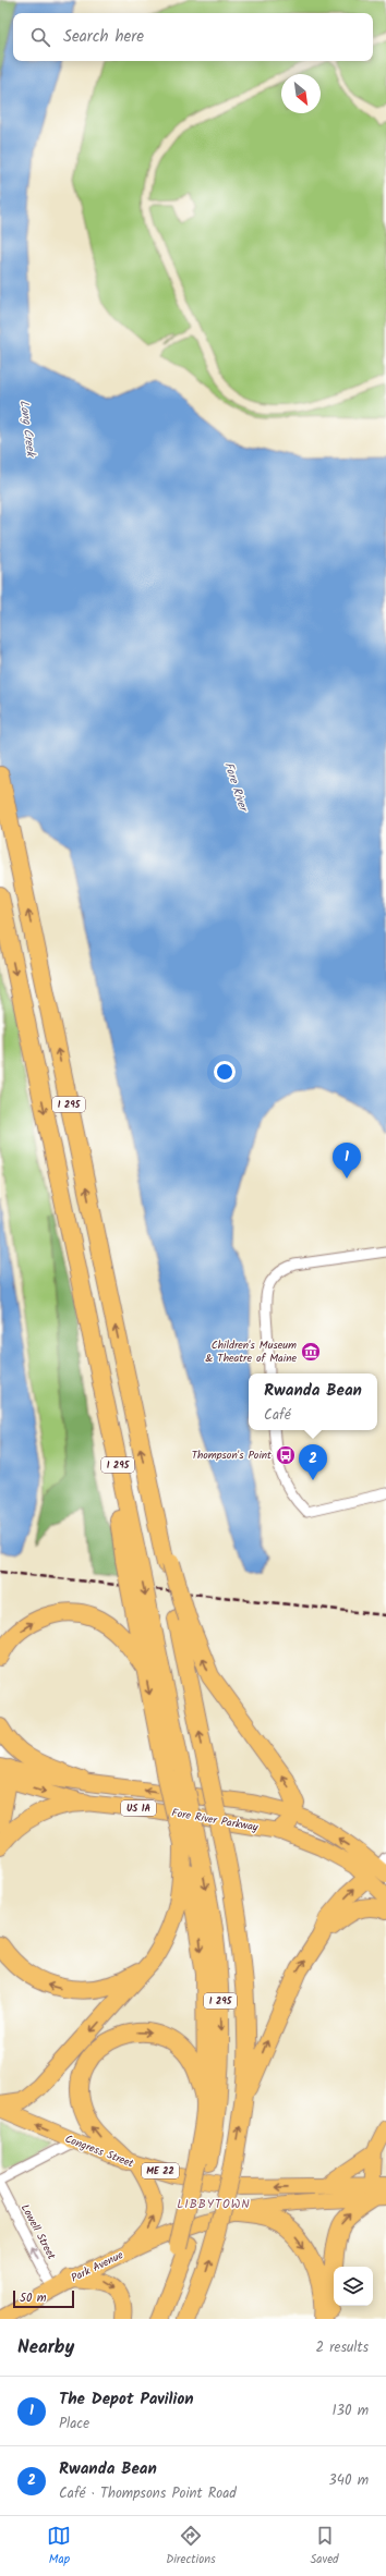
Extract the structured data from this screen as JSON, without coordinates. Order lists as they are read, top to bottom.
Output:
{
  "streets": {
    "highway": ["I 295", "US 1A"],
    "main road": [
      "Fore River Parkway",
      "Congress Street",
      "ME 22",
      "Park Avenue"
    ],
    "street": ["Lowell Street"]
  },
  "crossings": [
    ["I 295", "US 1A"],
    ["Lowell Street", "Park Avenue"]
  ],
  "one_way": ["Lowell Street"],
  "districts": ["LIBBYTOWN"],
  "water": ["Long Creek", "Fore River"],
  "places": {
    "museum": ["Children's Museum & Theatre of Maine"],
    "bus stop": ["Thompson's Point"]
  },
  "scale_bar": "50 m",
  "north": "bottom right",
  "page": {
    "search": "Search here",
    "pins": ["1", "2"],
    "popup": ["Rwanda Bean", "Café"],
    "scale": "50 m",
    "heading": ["Nearby", "2 results"],
    "list": [
      {
        "mark": "1",
        "name": "The Depot Pavilion",
        "note": "Place",
        "value": "130 m"
      },
      {
        "mark": "2",
        "name": "Rwanda Bean",
        "note": "Café · Thompsons Point Road",
        "value": "340 m"
      }
    ],
    "nav": ["Map", "Directions", "Saved"]
  }
}
